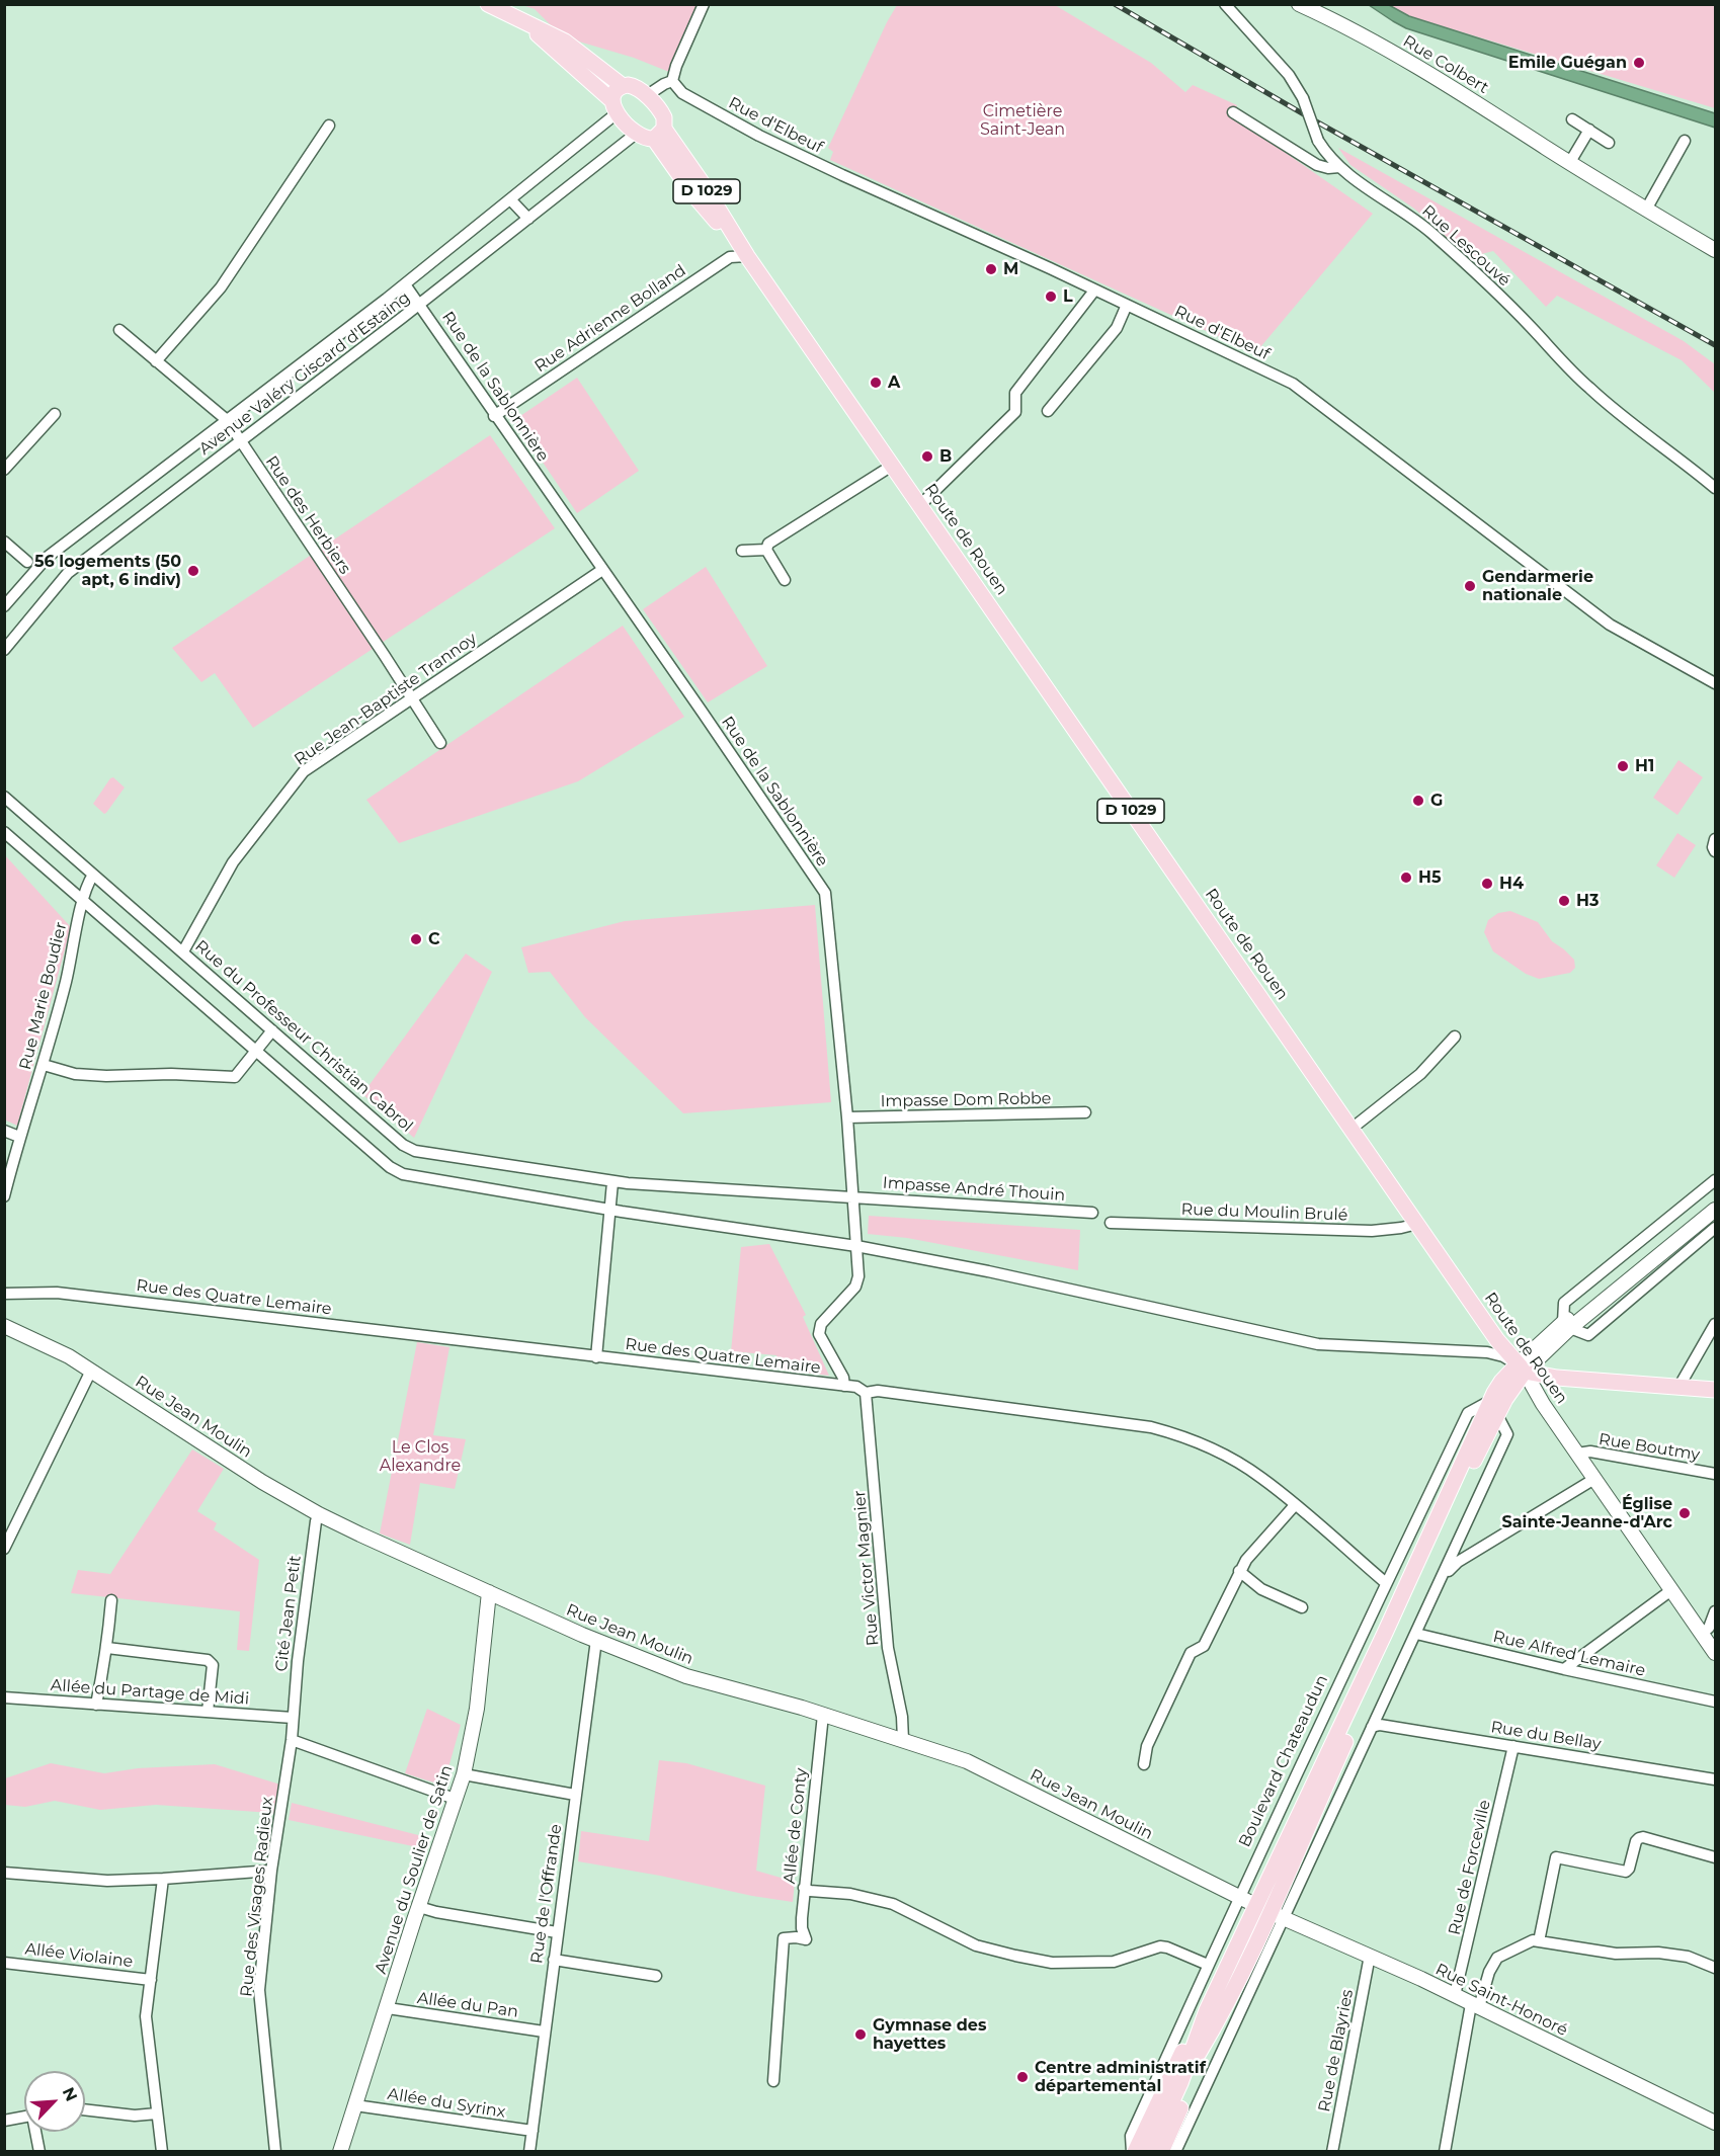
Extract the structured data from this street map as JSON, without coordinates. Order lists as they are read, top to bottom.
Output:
{
  "streets": {
    "main road": [
      "Rue Colbert",
      "D 1029",
      "Route de Rouen",
      "Rue Jean Moulin",
      "Boulevard Chateaudun",
      "Avenue du Soulier de Satin",
      "Rue Saint-Honoré"
    ],
    "street": [
      "Rue d'Elbeuf",
      "Rue Lescouvé",
      "Rue Adrienne Bolland",
      "Avenue Valéry Giscard d'Estaing",
      "Rue de la Sablonnière",
      "Rue des Herbiers",
      "Rue Jean-Baptiste Trannoy",
      "Rue Marie Boudier",
      "Rue du Professeur Christian Cabrol",
      "Impasse Dom Robbe",
      "Impasse André Thouin",
      "Rue du Moulin Brulé",
      "Rue des Quatre Lemaire",
      "Rue Boutmy",
      "Rue Victor Magnier",
      "Cité Jean Petit",
      "Rue Alfred Lemaire",
      "Allée du Partage de Midi",
      "Rue du Bellay",
      "Allée de Conty",
      "Rue de Forceville",
      "Rue de l'Offrande",
      "Rue des Visages Radieux",
      "Allée Violaine",
      "Allée du Pan",
      "Rue de Blayries",
      "Allée du Syrinx"
    ]
  },
  "crossings": [
    ["Rue Adrienne Bolland", "Rue de la Sablonnière"],
    ["Rue Adrienne Bolland", "Route de Rouen"],
    ["Avenue Valéry Giscard d'Estaing", "Rue de la Sablonnière"],
    ["Avenue Valéry Giscard d'Estaing", "Rue des Herbiers"],
    ["Rue de la Sablonnière", "Rue Jean-Baptiste Trannoy"],
    ["Rue de la Sablonnière", "Rue du Professeur Christian Cabrol"],
    ["Rue de la Sablonnière", "Impasse Dom Robbe"],
    ["Rue de la Sablonnière", "Impasse André Thouin"],
    ["Rue de la Sablonnière", "Rue des Quatre Lemaire"],
    ["Rue des Herbiers", "Rue Jean-Baptiste Trannoy"],
    ["Route de Rouen", "Rue du Moulin Brulé"],
    ["Route de Rouen", "Rue Boutmy"],
    ["Route de Rouen", "Boulevard Chateaudun"],
    ["Rue Jean-Baptiste Trannoy", "Rue du Professeur Christian Cabrol"],
    ["Rue Marie Boudier", "Rue du Professeur Christian Cabrol"],
    ["Rue du Professeur Christian Cabrol", "Impasse André Thouin"],
    ["Rue des Quatre Lemaire", "Rue Victor Magnier"],
    ["Rue des Quatre Lemaire", "Boulevard Chateaudun"],
    ["Rue Jean Moulin", "Rue Victor Magnier"],
    ["Rue Jean Moulin", "Cité Jean Petit"],
    ["Rue Jean Moulin", "Boulevard Chateaudun"],
    ["Rue Jean Moulin", "Allée de Conty"],
    ["Rue Jean Moulin", "Avenue du Soulier de Satin"],
    ["Rue Jean Moulin", "Rue de l'Offrande"],
    ["Rue Jean Moulin", "Rue Saint-Honoré"],
    ["Cité Jean Petit", "Allée du Partage de Midi"],
    ["Cité Jean Petit", "Rue des Visages Radieux"],
    ["Rue Alfred Lemaire", "Boulevard Chateaudun"],
    ["Allée du Partage de Midi", "Rue des Visages Radieux"],
    ["Rue du Bellay", "Boulevard Chateaudun"],
    ["Rue du Bellay", "Rue de Forceville"],
    ["Boulevard Chateaudun", "Rue Saint-Honoré"],
    ["Rue de Forceville", "Rue Saint-Honoré"],
    ["Avenue du Soulier de Satin", "Allée du Pan"],
    ["Avenue du Soulier de Satin", "Allée du Syrinx"],
    ["Rue de l'Offrande", "Allée du Pan"],
    ["Rue de l'Offrande", "Allée du Syrinx"],
    ["Rue Saint-Honoré", "Rue de Blayries"]
  ],
  "parks": ["Cimetière Saint-Jean", "Le Clos Alexandre"],
  "places": [
    "Emile Guégan",
    "M",
    "L",
    "A",
    "B",
    "56 logements (50 apt, 6 indiv)",
    "Gendarmerie nationale",
    "H1",
    "G",
    "H5",
    "H4",
    "H3",
    "C",
    "Église Sainte-Jeanne-d'Arc",
    "Gymnase des hayettes",
    "Centre administratif départemental"
  ],
  "north": "top right"
}
